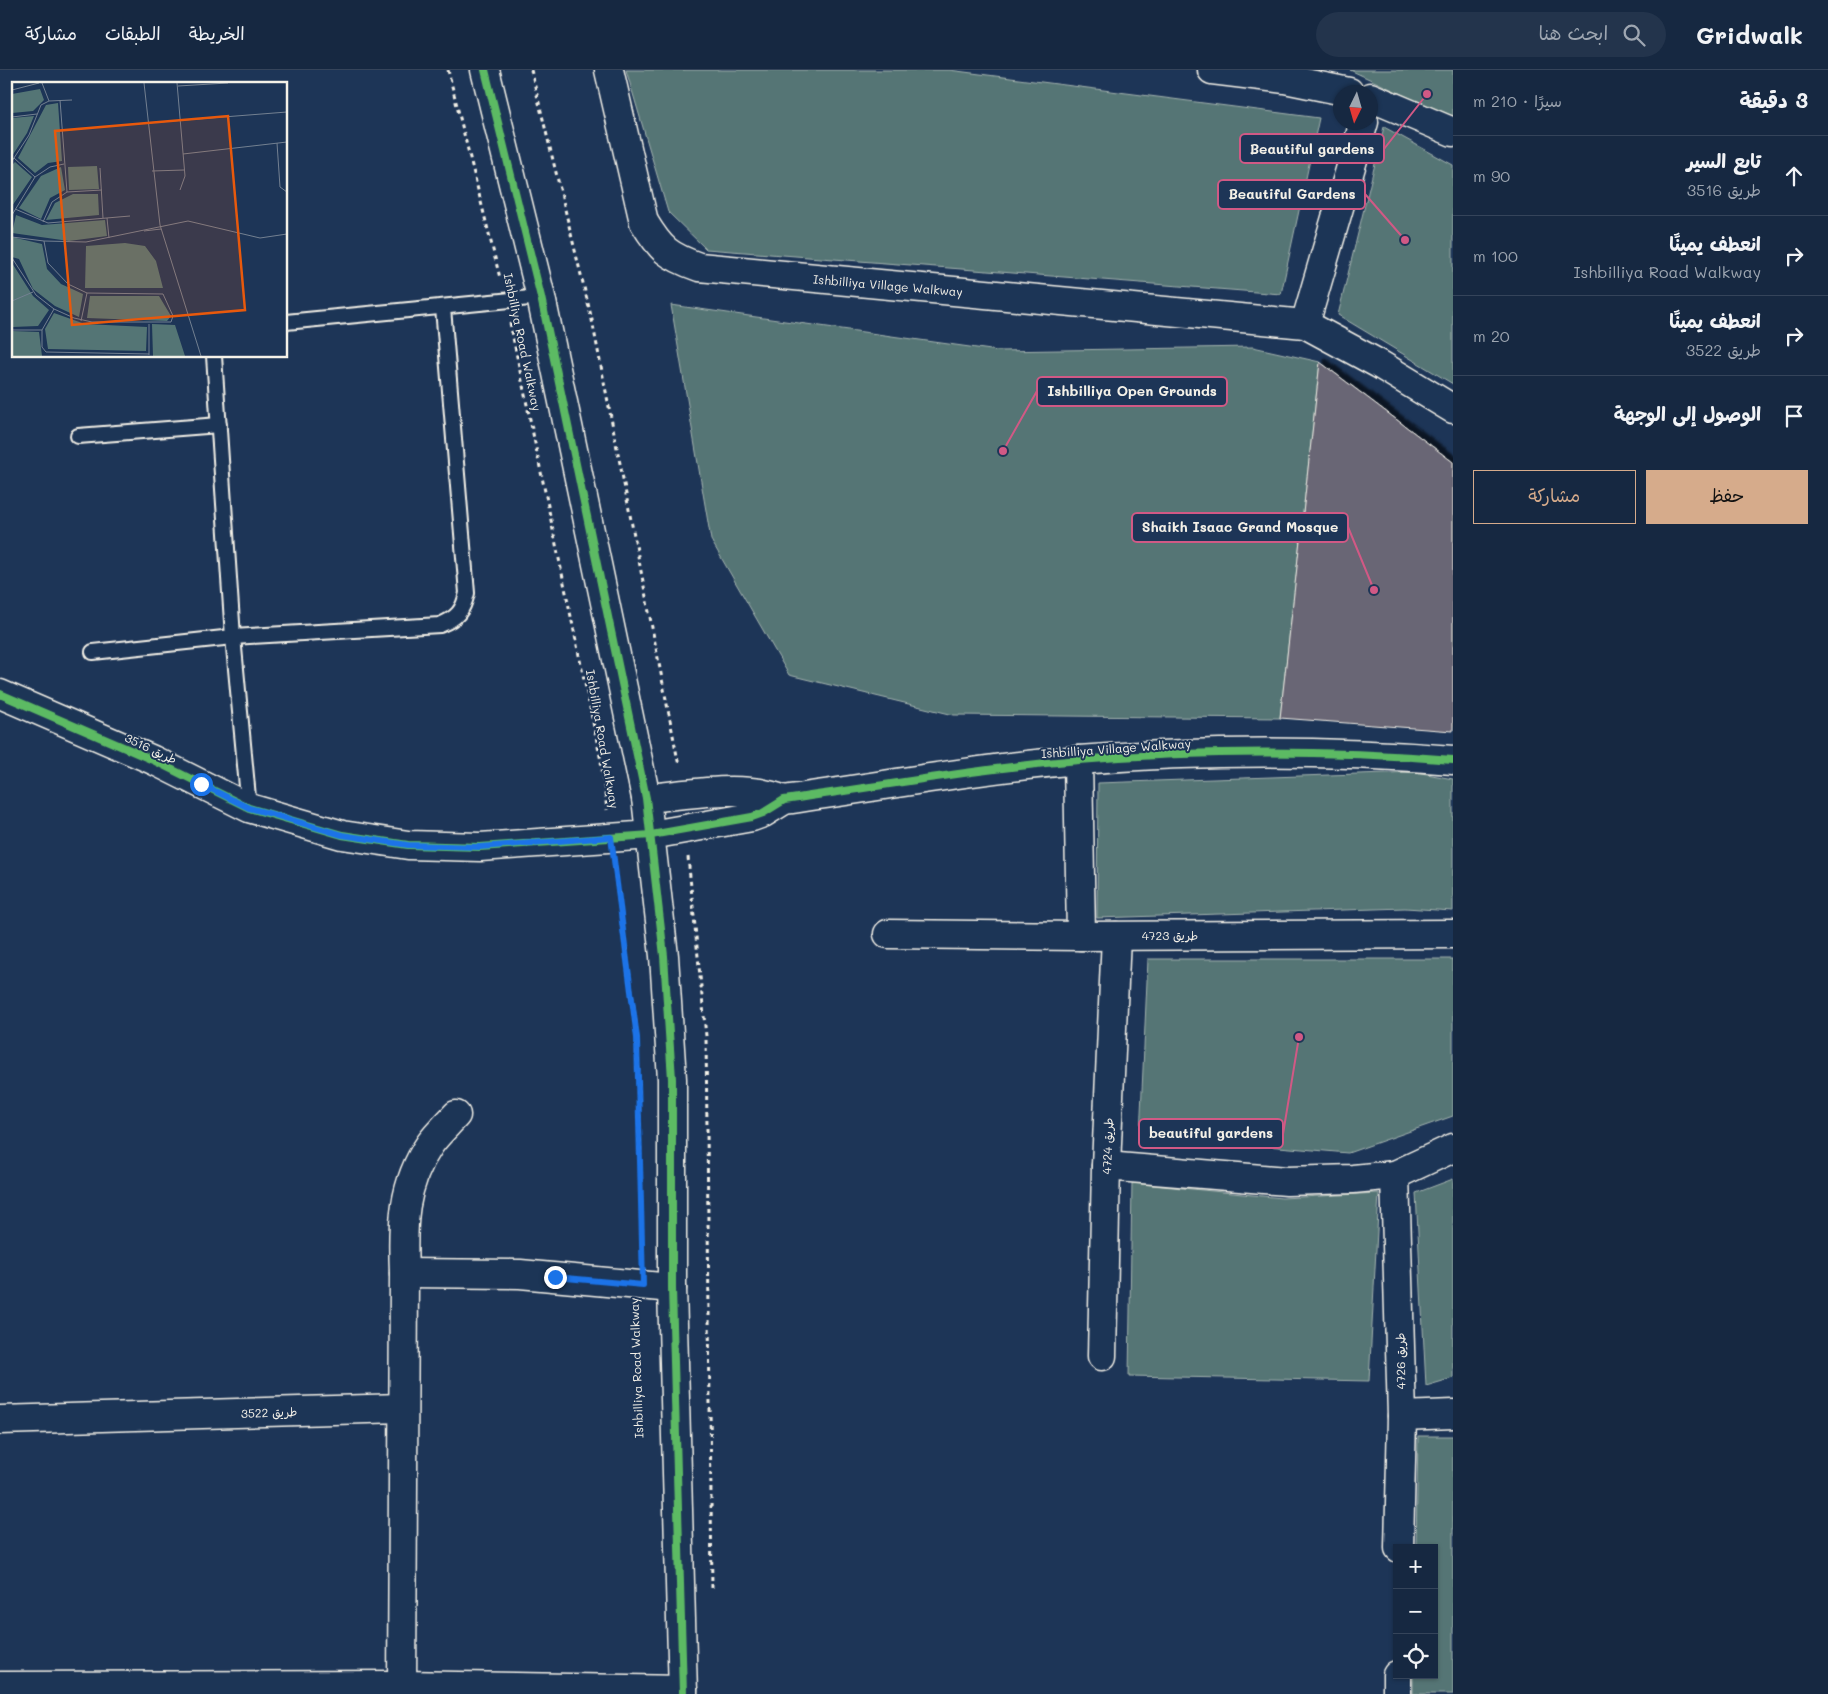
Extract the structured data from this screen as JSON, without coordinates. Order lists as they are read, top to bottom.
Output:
{
  "streets": {
    "street": [
      "Ishbilliya Village Walkway",
      "طريق 3516",
      "طريق 4723",
      "طريق 4724",
      "طريق 4726",
      "طريق 3522"
    ],
    "path": ["Ishbilliya Road Walkway"]
  },
  "crossings": [
    ["Ishbilliya Village Walkway", "طريق 3516"],
    ["Ishbilliya Road Walkway", "طريق 3516"],
    ["طريق 4723", "طريق 4724"]
  ],
  "places": [
    "Beautiful gardens",
    "Beautiful Gardens",
    "Ishbilliya Open Grounds",
    "Shaikh Isaac Grand Mosque",
    "beautiful gardens"
  ],
  "north": "bottom",
  "page": {
    "header": "Gridwalk",
    "search": "ابحث هنا",
    "nav": ["الخريطة", "الطبقات", "مشاركة"],
    "heading": ["3 دقيقة", "سيرًا · 210 m"],
    "list": [
      ["تابع السير", "طريق 3516", "90 m"],
      ["انعطف يمينًا", "Ishbilliya Road Walkway", "100 m"],
      ["انعطف يمينًا", "طريق 3522", "20 m"],
      "الوصول إلى الوجهة"
    ],
    "buttons": ["حفظ", "مشاركة"],
    "map_buttons": ["+", "−"]
  }
}
